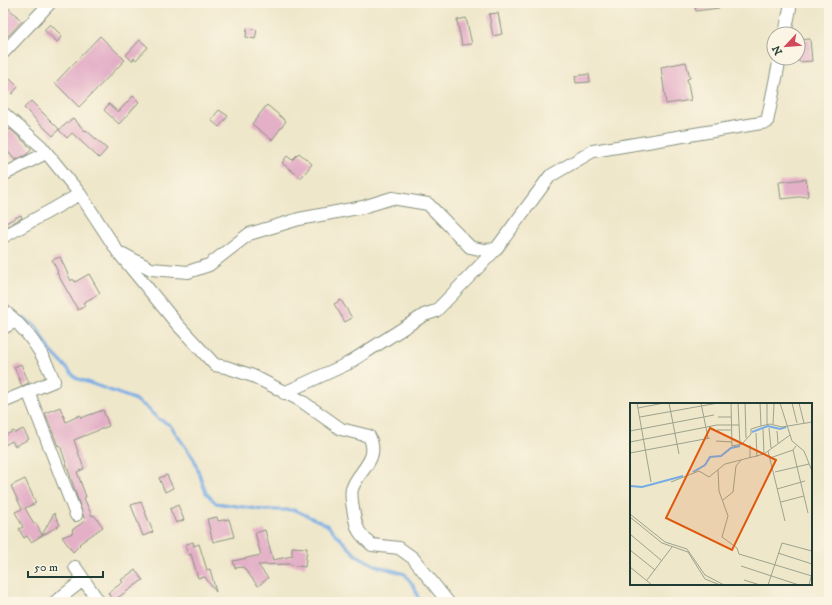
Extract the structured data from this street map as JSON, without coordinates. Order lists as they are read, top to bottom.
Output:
{
  "scale_bar": "50 m",
  "north": "bottom left"
}
